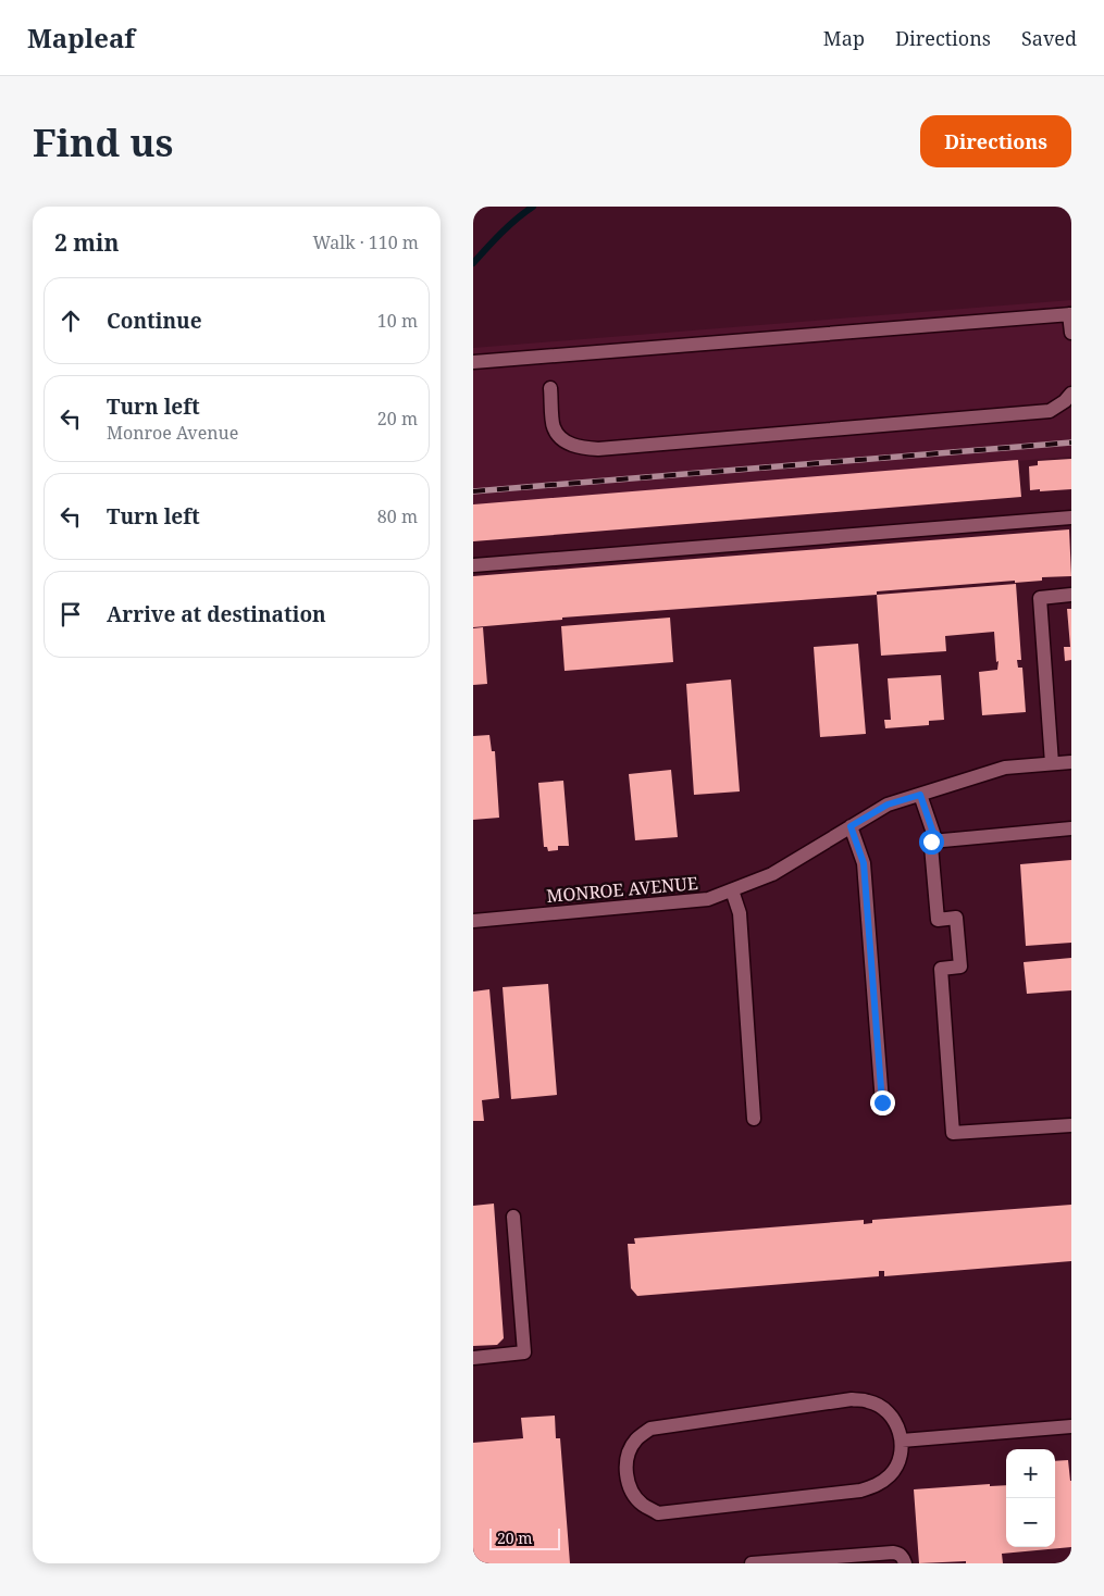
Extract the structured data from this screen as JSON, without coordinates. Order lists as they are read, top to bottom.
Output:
{
  "streets": {
    "street": ["MONROE AVENUE"]
  },
  "scale_bar": "20 m",
  "page": {
    "header": "Mapleaf",
    "nav": ["Map", "Directions", "Saved"],
    "buttons": "Directions",
    "title": "Find us",
    "heading": ["2 min", "Walk · 110 m"],
    "list": [
      ["Continue", "10 m"],
      ["Turn left", "Monroe Avenue", "20 m"],
      ["Turn left", "80 m"],
      "Arrive at destination"
    ],
    "map_buttons": ["+", "−"],
    "scale": "20 m"
  }
}
